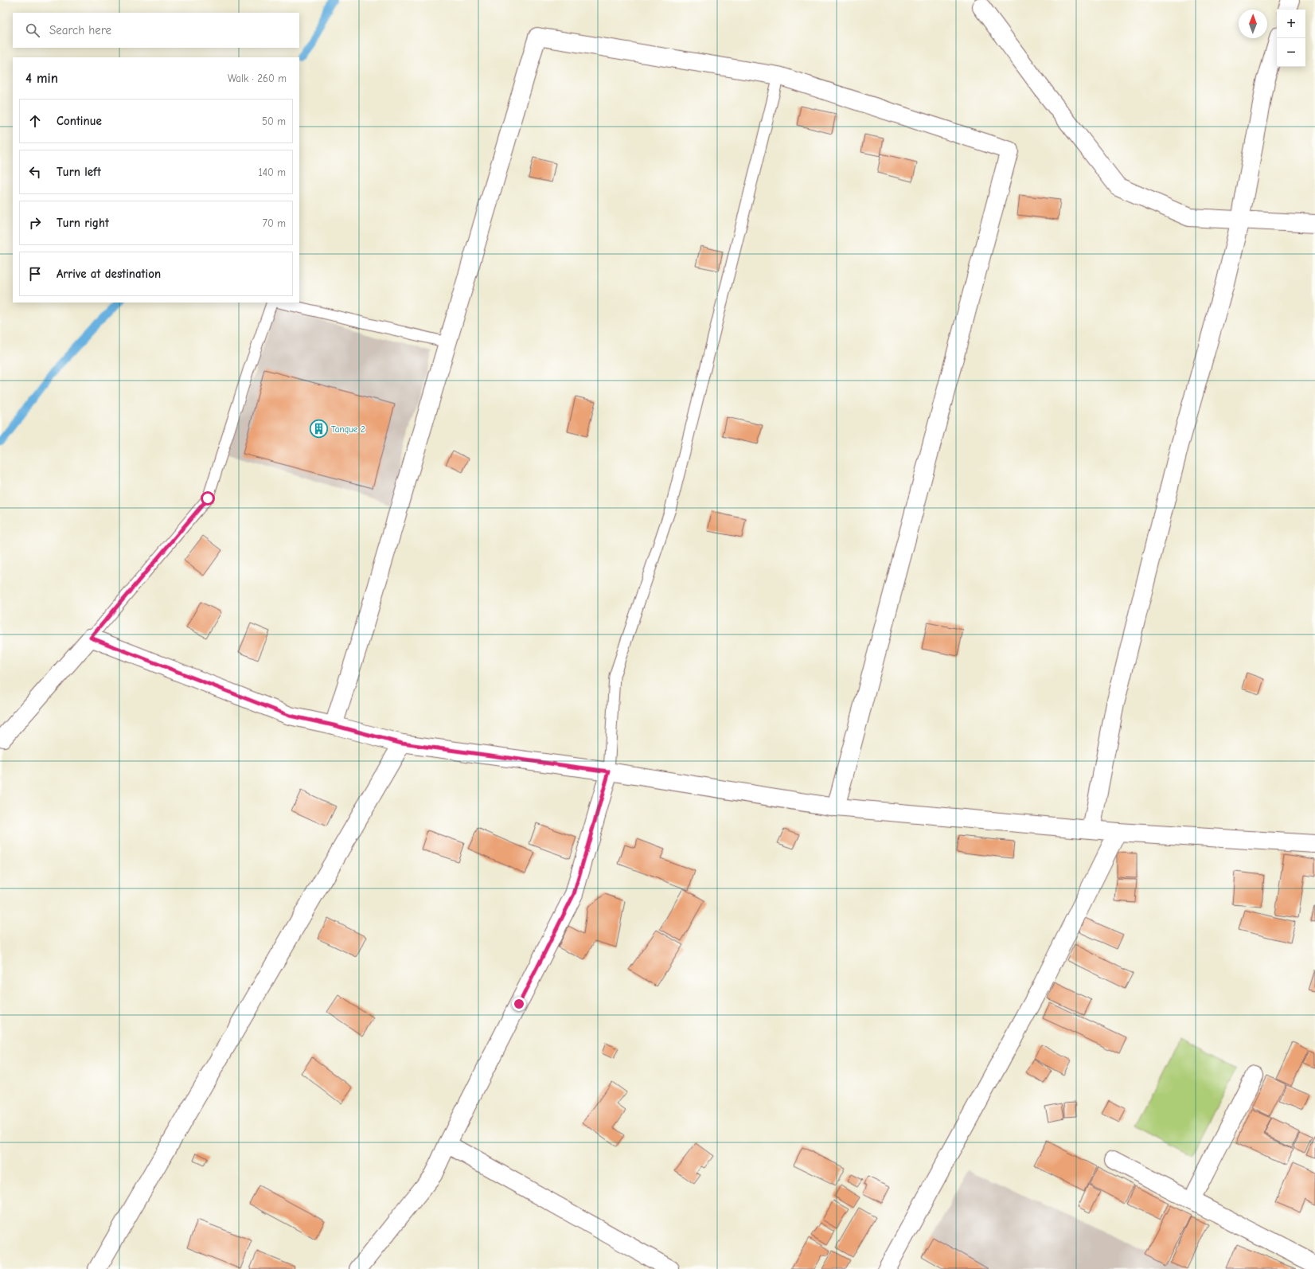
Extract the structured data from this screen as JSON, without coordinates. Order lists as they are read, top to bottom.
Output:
{
  "places": {
    "building": ["Tanque 2"]
  },
  "north": "top",
  "page": {
    "map_buttons": ["+", "−"],
    "search": "Search here",
    "heading": ["4 min", "Walk · 260 m"],
    "list": [
      ["Continue", "50 m"],
      ["Turn left", "140 m"],
      ["Turn right", "70 m"],
      "Arrive at destination"
    ]
  }
}
